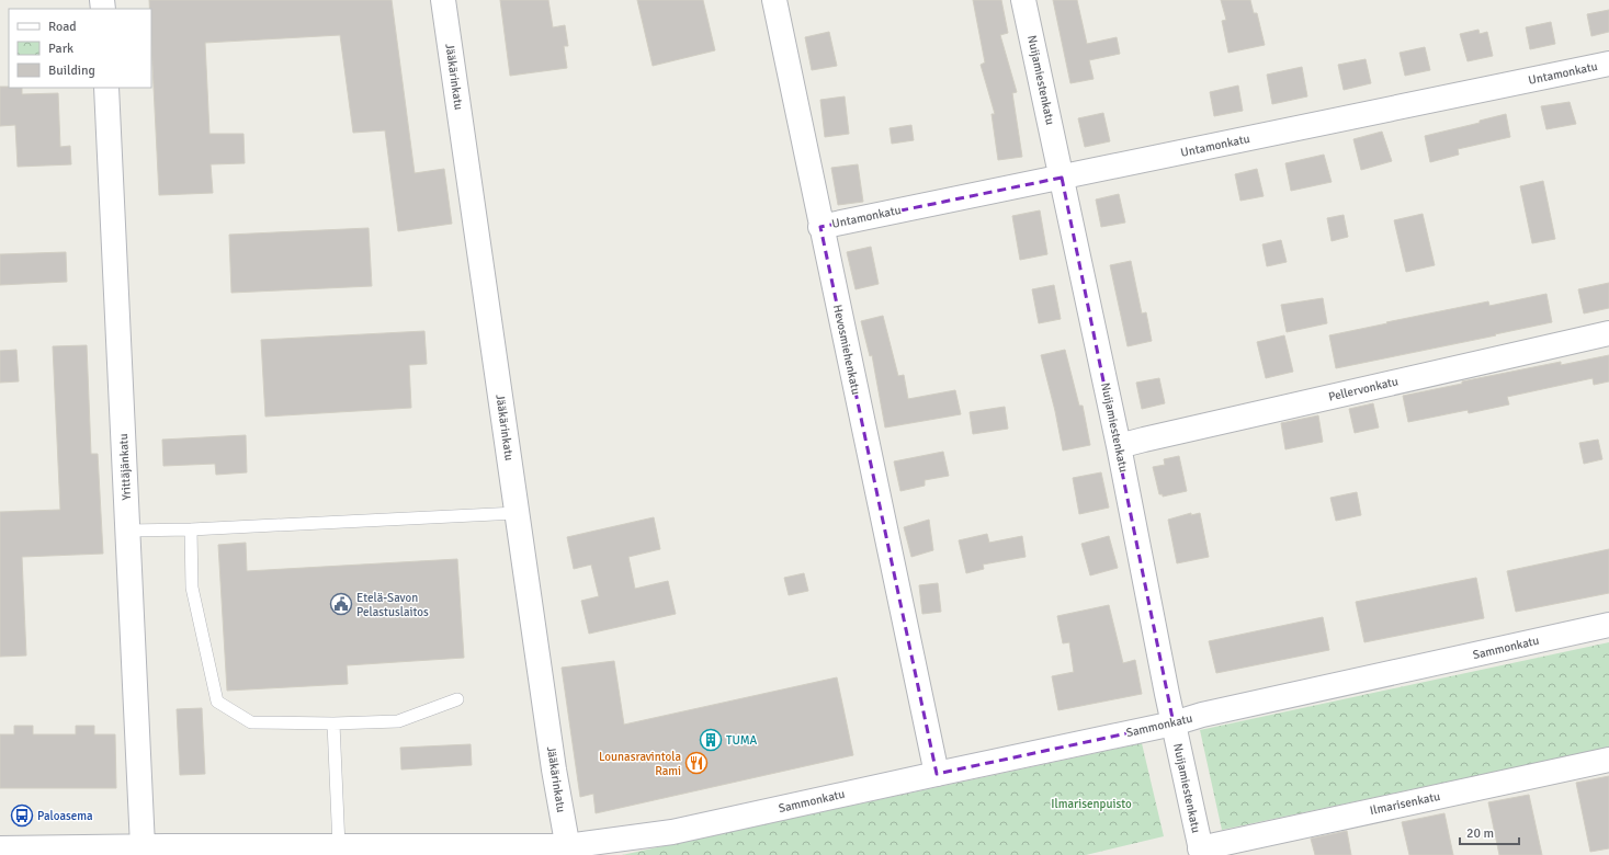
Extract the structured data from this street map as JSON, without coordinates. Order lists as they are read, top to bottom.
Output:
{
  "streets": {
    "street": [
      "Untamonkatu",
      "Jääkärinkatu",
      "Nuijamiestenkatu",
      "Hevosmiehenkatu",
      "Pellervonkatu",
      "Yrittäjänkatu",
      "Sammonkatu",
      "Ilmarisenkatu"
    ]
  },
  "crossings": [
    ["Untamonkatu", "Nuijamiestenkatu"],
    ["Untamonkatu", "Hevosmiehenkatu"],
    ["Jääkärinkatu", "Sammonkatu"],
    ["Nuijamiestenkatu", "Pellervonkatu"],
    ["Nuijamiestenkatu", "Sammonkatu"],
    ["Nuijamiestenkatu", "Ilmarisenkatu"],
    ["Hevosmiehenkatu", "Sammonkatu"],
    ["Yrittäjänkatu", "Sammonkatu"]
  ],
  "parks": ["Ilmarisenpuisto"],
  "places": {
    "public building": ["Etelä-Savon Pelastuslaitos"],
    "building": ["TUMA"],
    "restaurant": ["Lounasravintola Rami"],
    "bus stop": ["Paloasema"]
  },
  "legend": ["Road", "Park", "Building"],
  "scale_bar": "20 m"
}
